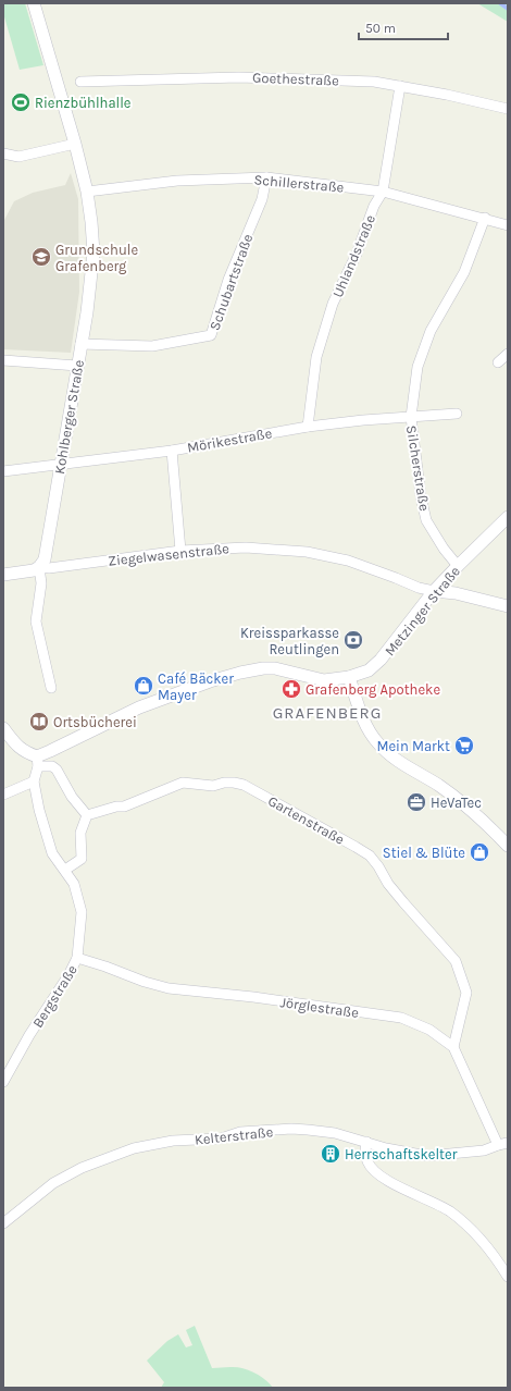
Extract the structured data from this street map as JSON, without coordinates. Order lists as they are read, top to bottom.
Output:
{
  "streets": {
    "street": [
      "Goethestraße",
      "Schillerstraße",
      "Uhlandstraße",
      "Schubartstraße",
      "Kohlberger Straße",
      "Mörikestraße",
      "Silcherstraße",
      "Ziegelwasenstraße",
      "Metzinger Straße",
      "Gartenstraße",
      "Bergstraße",
      "Jörglestraße",
      "Kelterstraße"
    ]
  },
  "crossings": [
    ["Goethestraße", "Uhlandstraße"],
    ["Schillerstraße", "Uhlandstraße"],
    ["Schillerstraße", "Schubartstraße"],
    ["Schillerstraße", "Kohlberger Straße"],
    ["Schillerstraße", "Silcherstraße"],
    ["Uhlandstraße", "Mörikestraße"],
    ["Schubartstraße", "Kohlberger Straße"],
    ["Kohlberger Straße", "Mörikestraße"],
    ["Kohlberger Straße", "Ziegelwasenstraße"],
    ["Mörikestraße", "Silcherstraße"],
    ["Silcherstraße", "Metzinger Straße"],
    ["Ziegelwasenstraße", "Metzinger Straße"],
    ["Metzinger Straße", "Bergstraße"],
    ["Gartenstraße", "Jörglestraße"],
    ["Bergstraße", "Jörglestraße"],
    ["Jörglestraße", "Kelterstraße"]
  ],
  "districts": ["GRAFENBERG"],
  "places": {
    "sports": ["Rienzbühlhalle"],
    "school or university": ["Grundschule Grafenberg"],
    "bank": ["Kreissparkasse Reutlingen"],
    "shop": ["Café Bäcker Mayer", "Stiel & Blüte"],
    "pharmacy": ["Grafenberg Apotheke"],
    "library": ["Ortsbücherei"],
    "supermarket": ["Mein Markt"],
    "office": ["HeVaTec"],
    "building": ["Herrschaftskelter"]
  },
  "scale_bar": "50 m"
}
